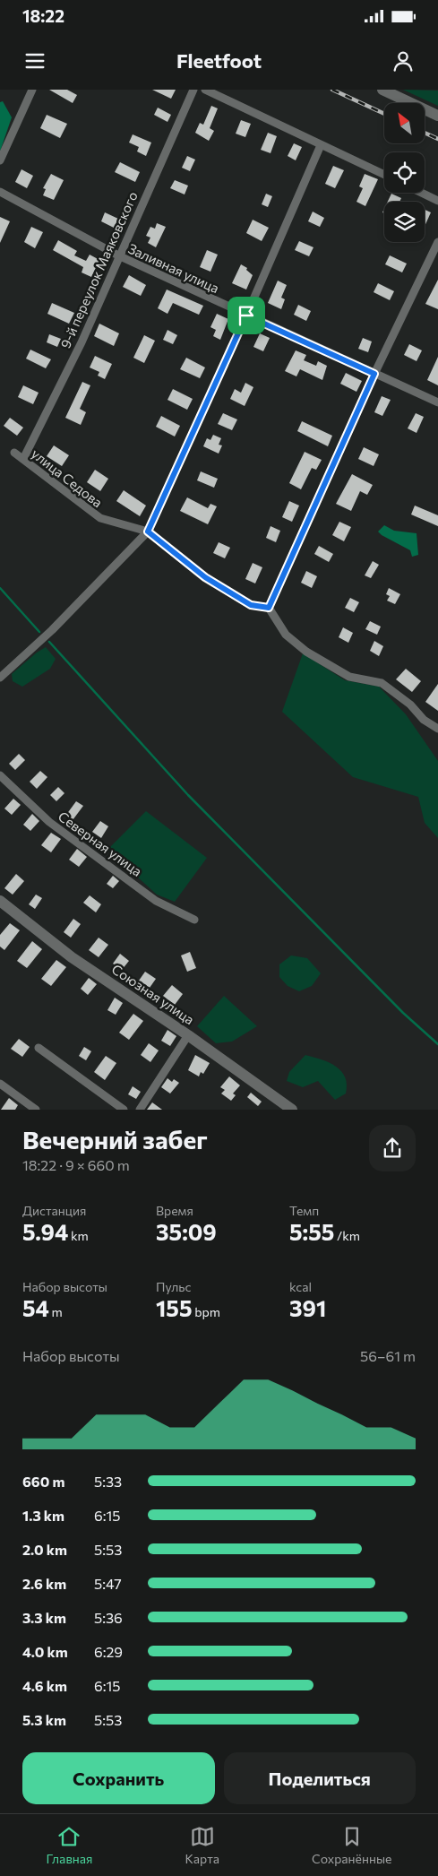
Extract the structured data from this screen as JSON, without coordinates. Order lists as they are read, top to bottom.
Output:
{
  "streets": {
    "street": [
      "Заливная улица",
      "9-й переулок Маяковского",
      "улица Седова",
      "Северная улица",
      "Союзная улица"
    ]
  },
  "crossings": [
    ["Заливная улица", "9-й переулок Маяковского"],
    ["9-й переулок Маяковского", "улица Седова"]
  ],
  "north": "top left",
  "page": {
    "status": "18:22",
    "header": "Fleetfoot",
    "heading": ["Вечерний забег", "18:22 · 9 × 660 m"],
    "stats": [
      ["Дистанция", "5.94 km"],
      ["Время", "35:09"],
      ["Темп", "5:55 /km"],
      ["Набор высоты", "54 m"],
      ["Пульс", "155 bpm"],
      ["kcal", "391"]
    ],
    "chart": ["Набор высоты", "56–61 m"],
    "list": [
      {
        "name": "660 m",
        "note": "5:33"
      },
      {
        "name": "1.3 km",
        "note": "6:15"
      },
      {
        "name": "2.0 km",
        "note": "5:53"
      },
      {
        "name": "2.6 km",
        "note": "5:47"
      },
      {
        "name": "3.3 km",
        "note": "5:36"
      },
      {
        "name": "4.0 km",
        "note": "6:29"
      },
      {
        "name": "4.6 km",
        "note": "6:15"
      },
      {
        "name": "5.3 km",
        "note": "5:53"
      }
    ],
    "buttons": ["Сохранить", "Поделиться"],
    "tabs": ["Главная", "Карта", "Сохранённые"]
  }
}
